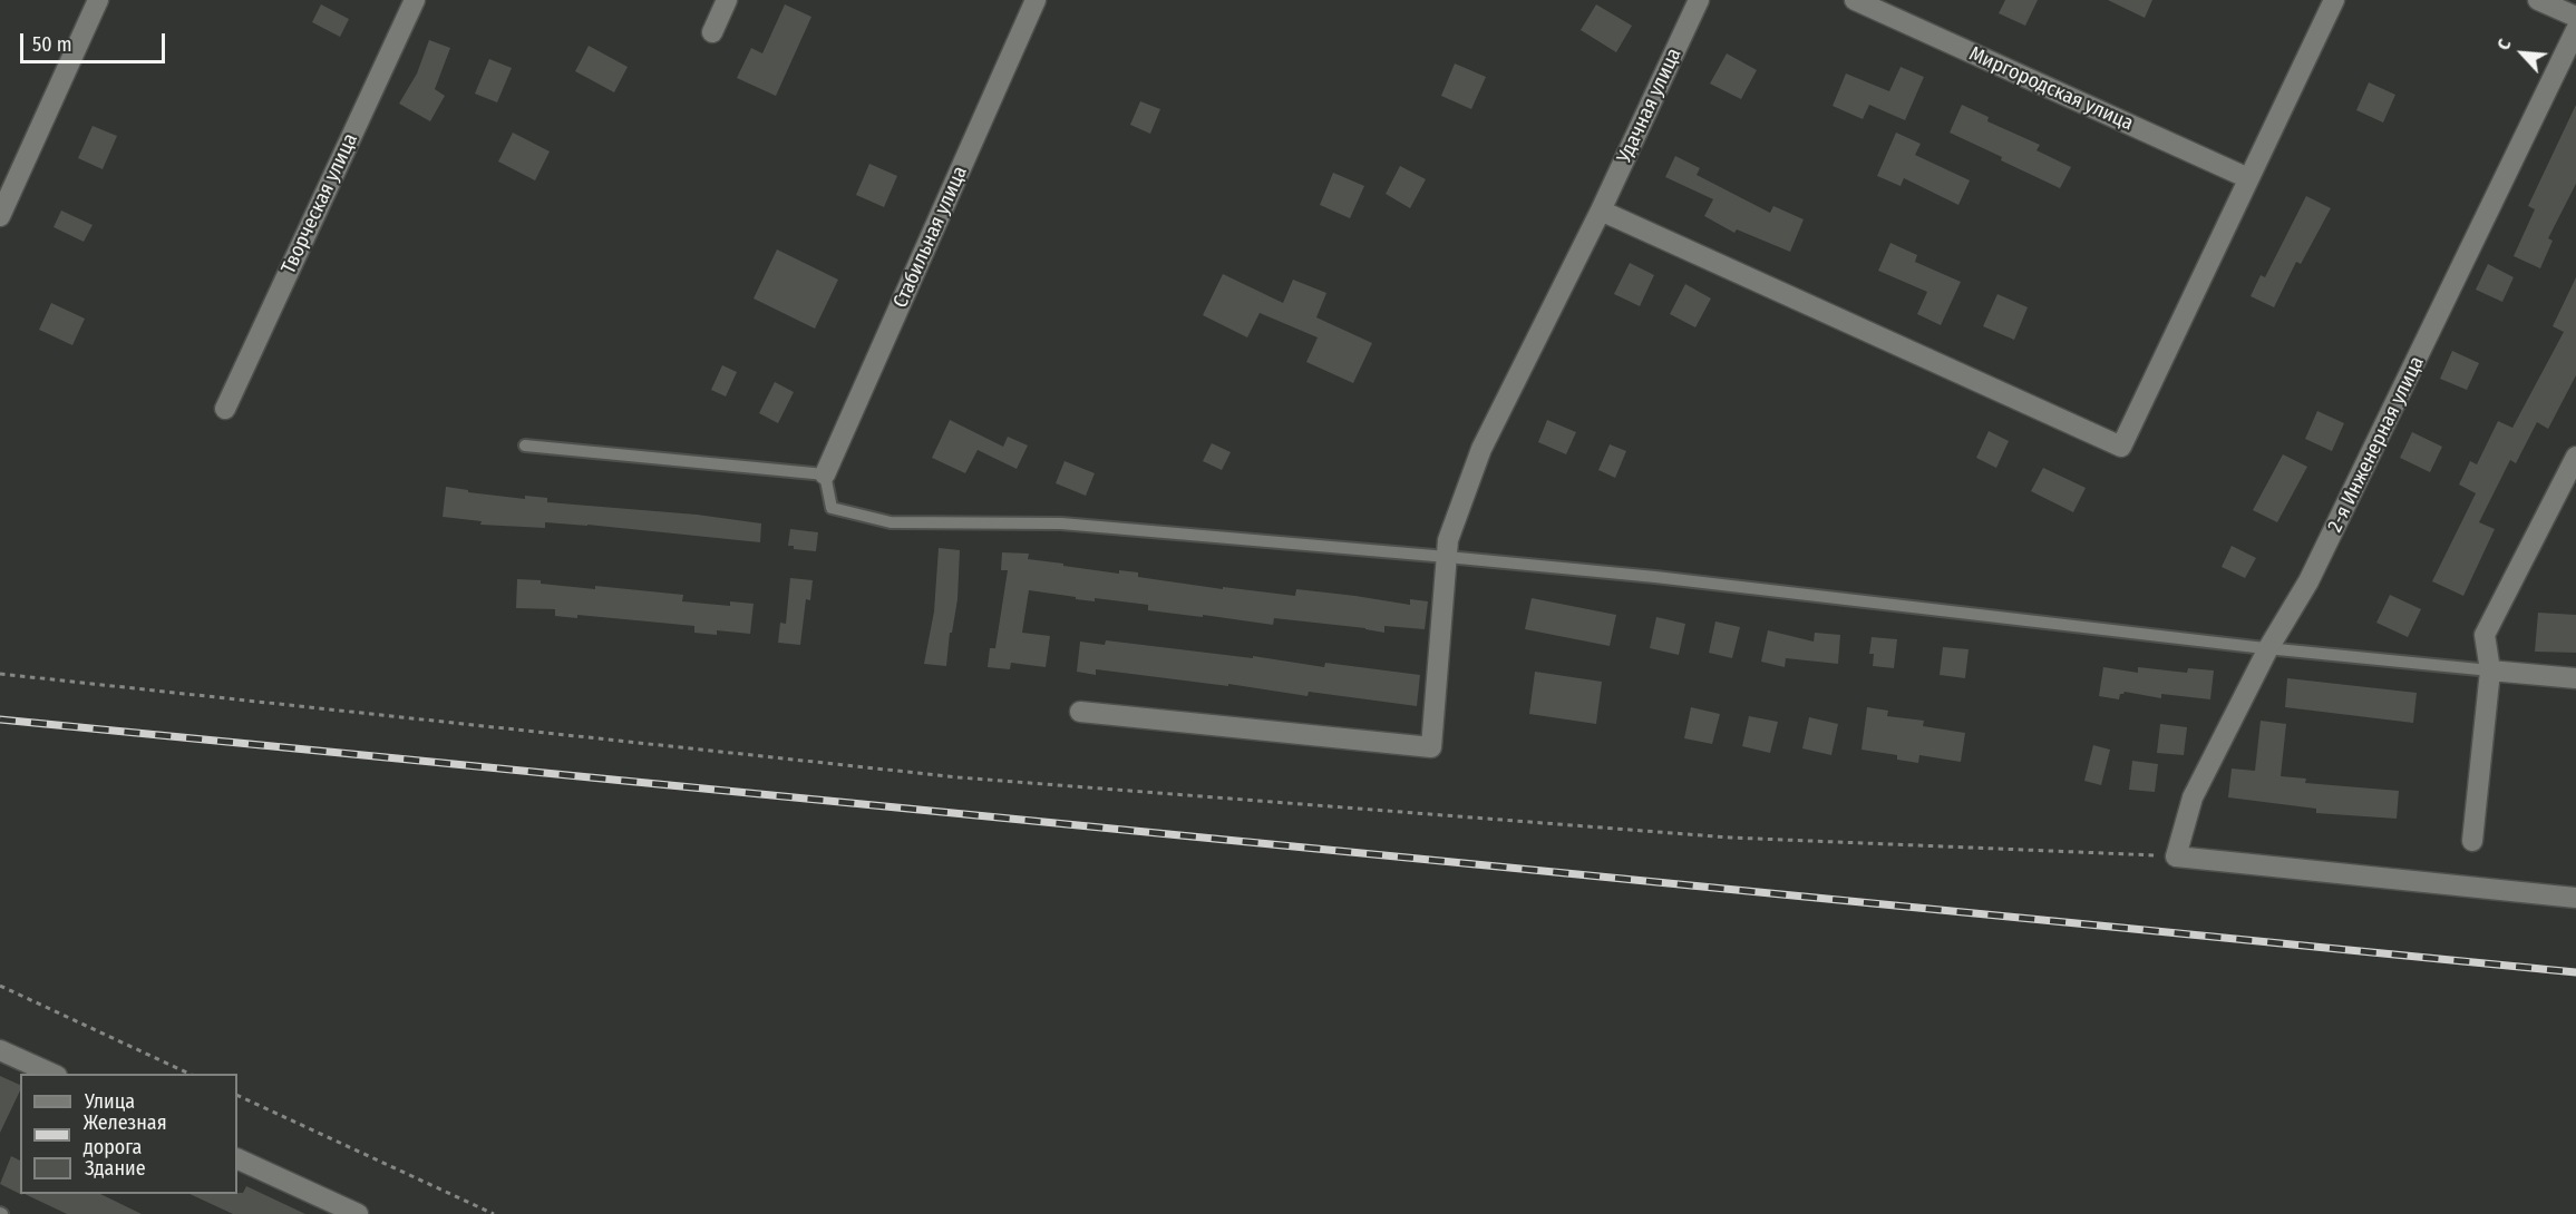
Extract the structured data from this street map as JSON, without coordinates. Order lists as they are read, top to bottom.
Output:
{
  "streets": {
    "street": [
      "Миргородская улица",
      "Удачная улица",
      "Творческая улица",
      "Стабильная улица",
      "2-я Инженерная улица"
    ]
  },
  "legend": ["Улица", "Железная дорога", "Здание"],
  "scale_bar": "50 m",
  "north": "top left"
}
